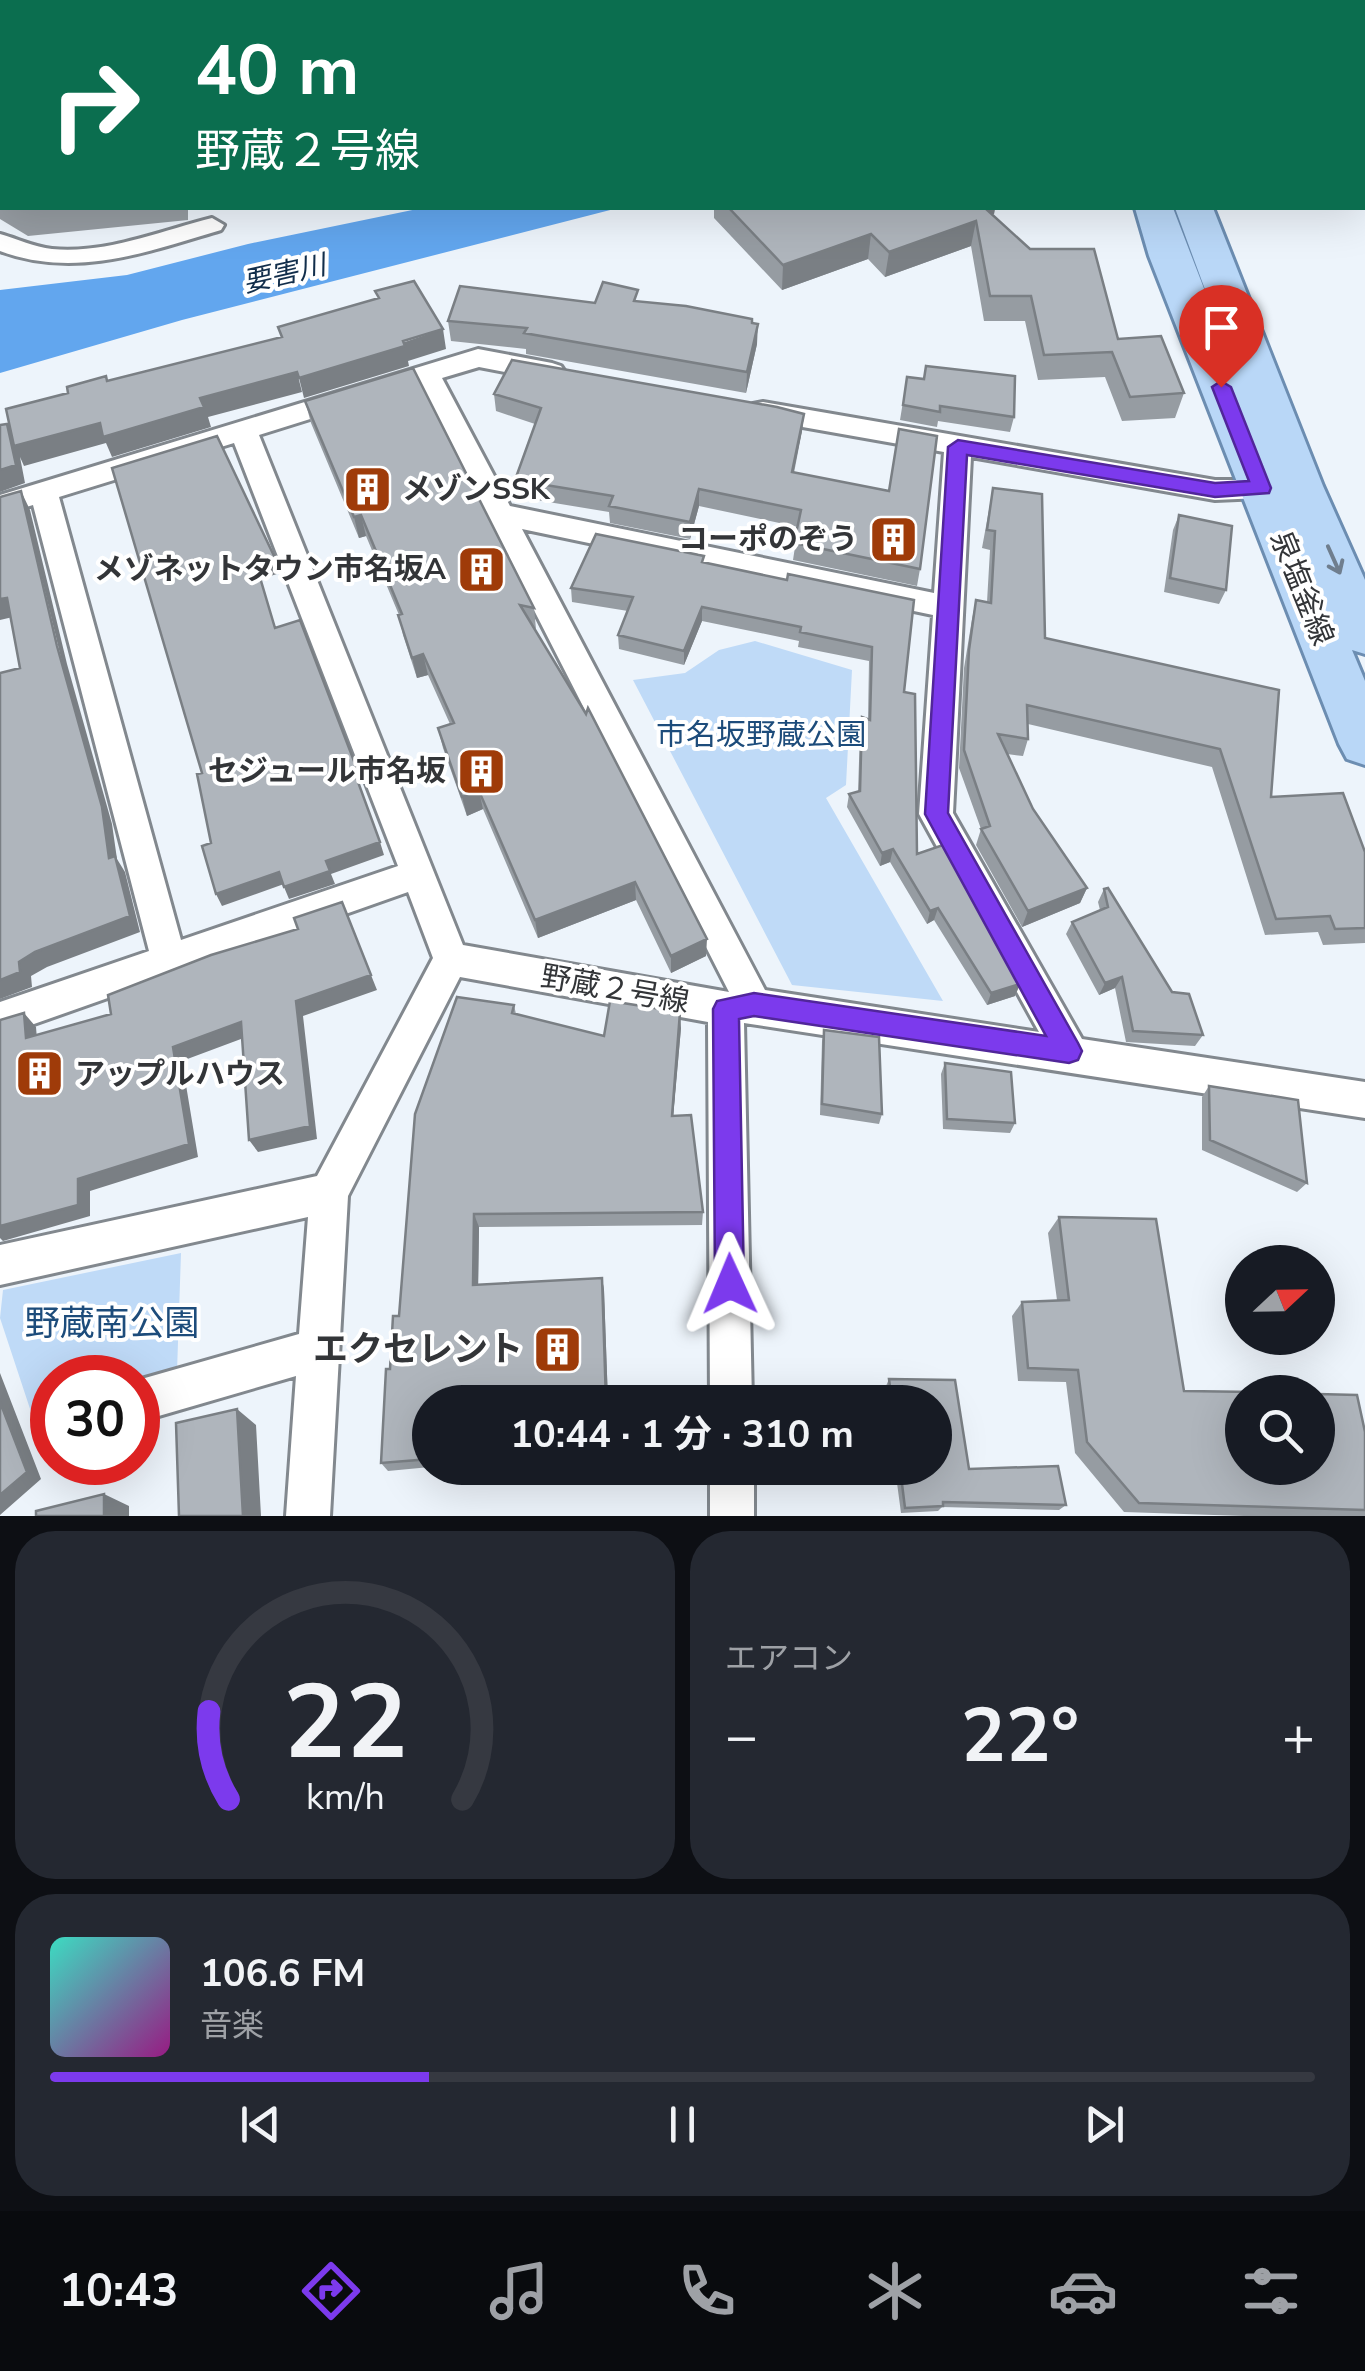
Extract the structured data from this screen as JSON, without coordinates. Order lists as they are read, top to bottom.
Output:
{
  "streets": {
    "main road": ["泉塩釜線"],
    "street": ["野蔵２号線"]
  },
  "water": ["要害川"],
  "parks": ["市名坂野蔵公園", "野蔵南公園"],
  "places": {
    "building": [
      "メゾンSSK",
      "コーポのぞう",
      "メゾネットタウン市名坂A",
      "セジュール市名坂",
      "アップルハウス",
      "エクセレント"
    ]
  },
  "north": "right",
  "page": {
    "turn": ["40 m", "野蔵２号線"],
    "limit": "30",
    "trip": "10:44 · 1 分 · 310 m",
    "tile": "エアコン",
    "heat": ["−", "22°", "+"],
    "song": ["106.6 FM", "音楽"],
    "tabs": "10:43",
    "gauge": ["22", "km/h"]
  }
}
